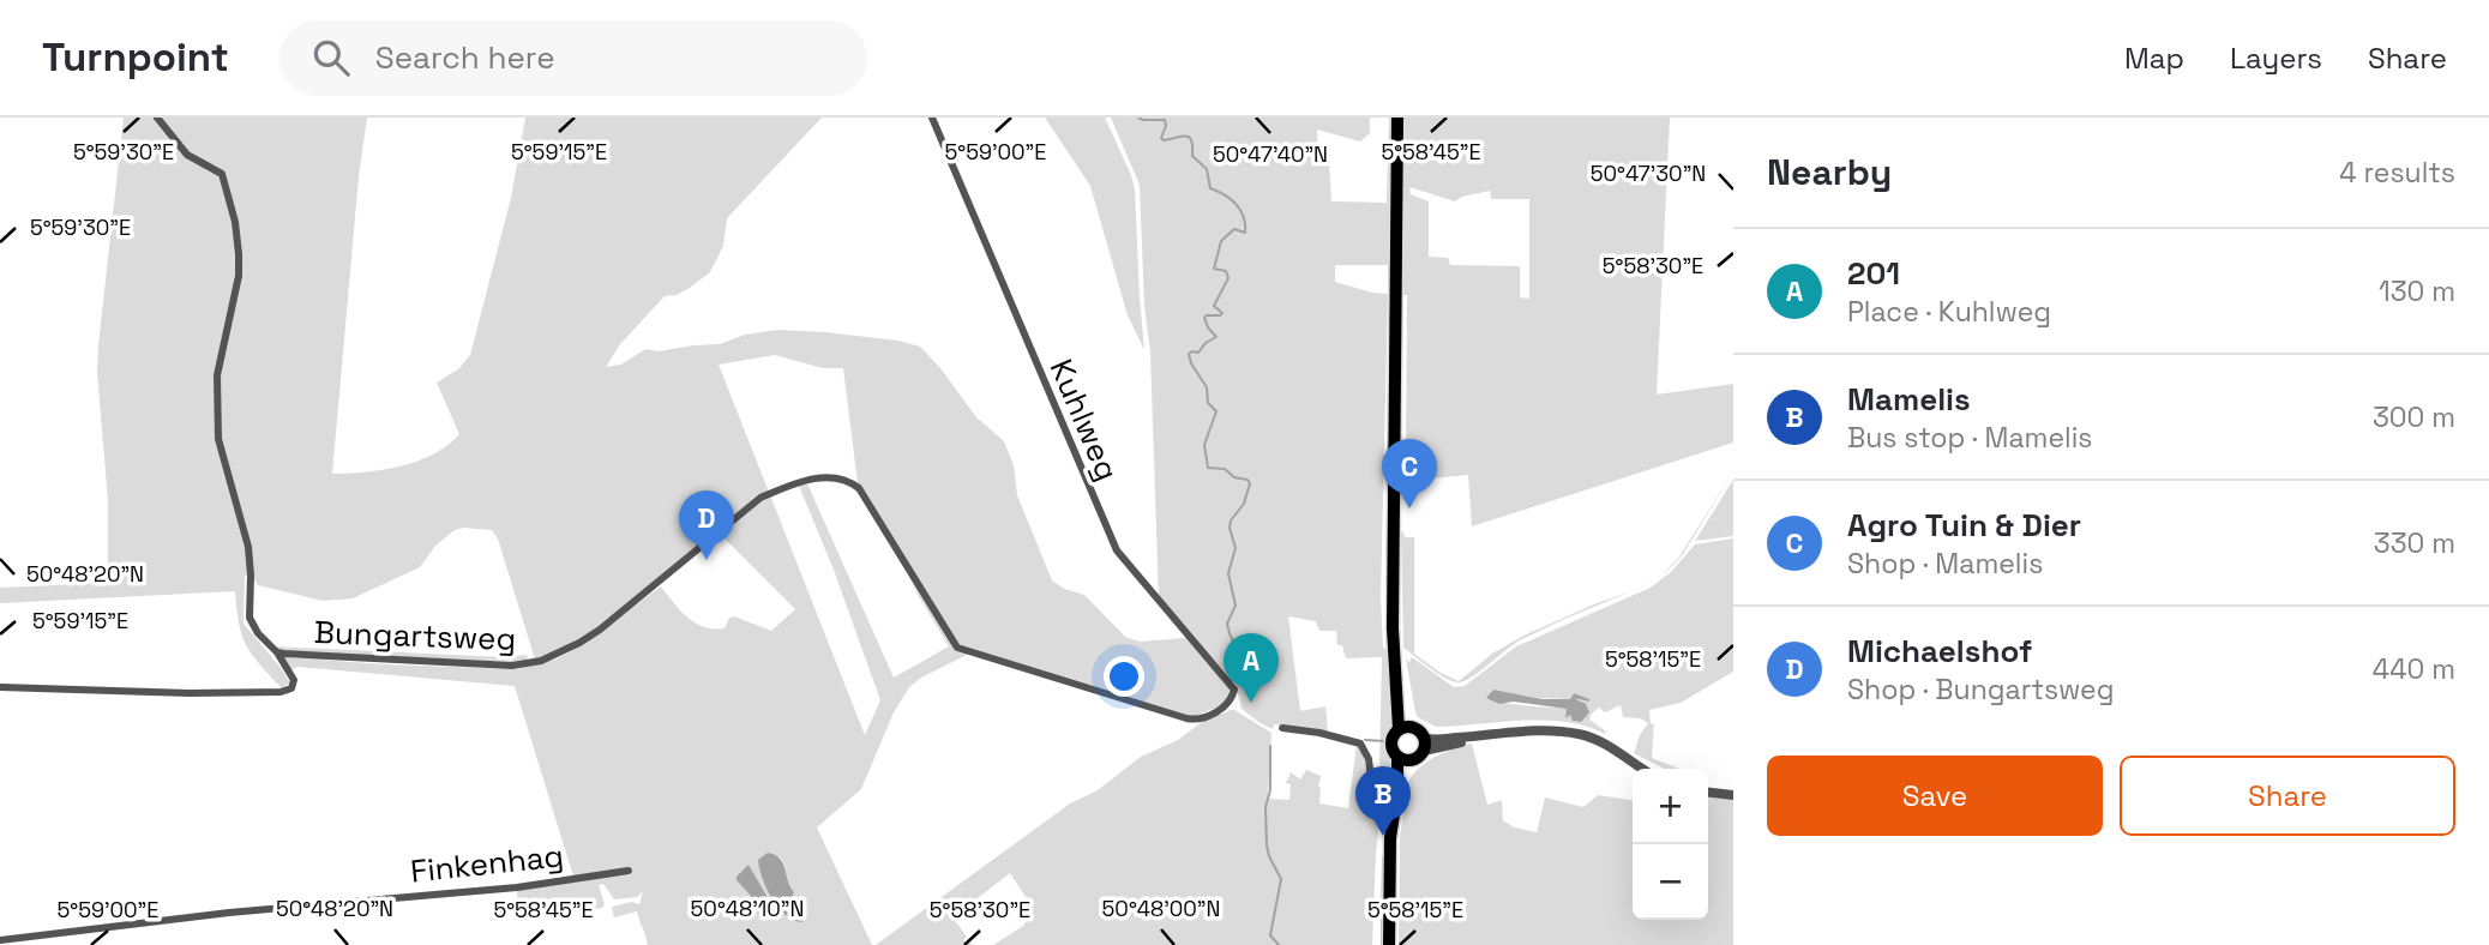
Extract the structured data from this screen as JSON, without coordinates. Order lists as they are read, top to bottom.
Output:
{
  "streets": {
    "street": ["Kuhlweg", "Bungartsweg", "Finkenhag"]
  },
  "crossings": [
    ["Kuhlweg", "Bungartsweg"]
  ],
  "page": {
    "header": "Turnpoint",
    "search": "Search here",
    "nav": ["Map", "Layers", "Share"],
    "heading": ["Nearby", "4 results"],
    "list": [
      {
        "mark": "A",
        "name": "201",
        "note": "Place · Kuhlweg",
        "value": "130 m"
      },
      {
        "mark": "B",
        "name": "Mamelis",
        "note": "Bus stop · Mamelis",
        "value": "300 m"
      },
      {
        "mark": "C",
        "name": "Agro Tuin & Dier",
        "note": "Shop · Mamelis",
        "value": "330 m"
      },
      {
        "mark": "D",
        "name": "Michaelshof",
        "note": "Shop · Bungartsweg",
        "value": "440 m"
      }
    ],
    "pins": [
      "C",
      "D",
      "A",
      "B"
    ],
    "buttons": ["Save", "Share"],
    "map_buttons": ["+", "−"]
  },
  "coordinates": [
    "5°59'30\"E",
    "5°59'15\"E",
    "5°58'45\"E",
    "5°59'00\"E",
    "50°47'40\"N",
    "50°47'30\"N",
    "5°58'30\"E",
    "50°48'20\"N",
    "5°58'15\"E",
    "50°48'10\"N",
    "50°48'00\"N"
  ]
}
